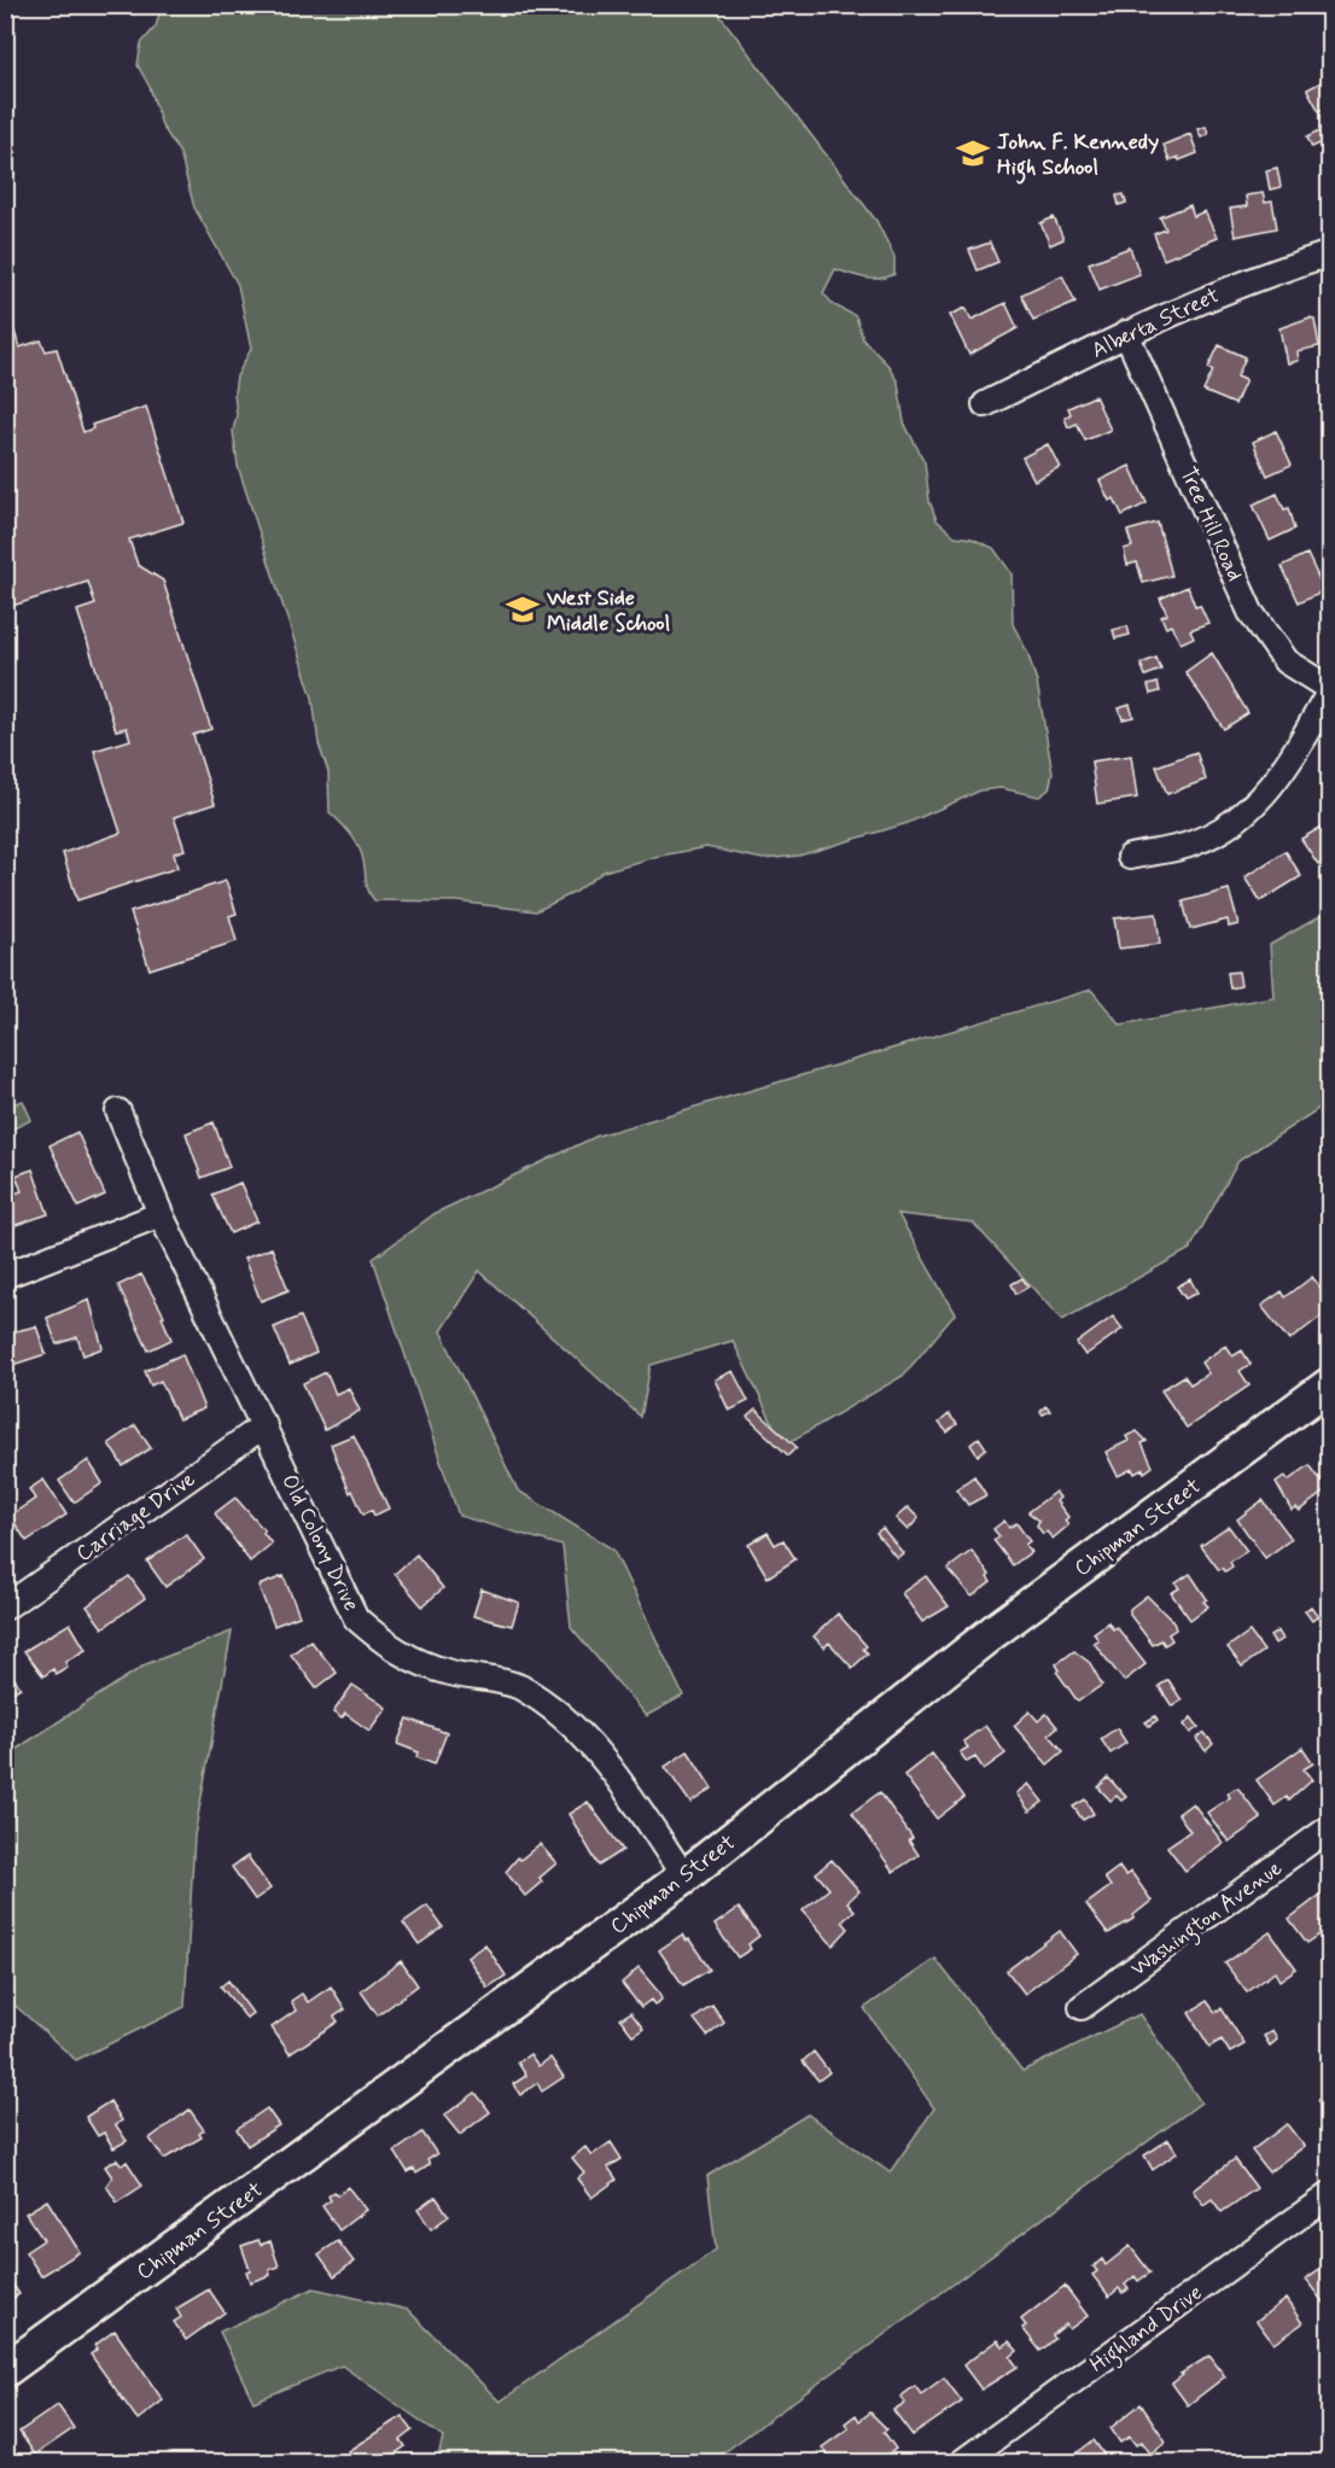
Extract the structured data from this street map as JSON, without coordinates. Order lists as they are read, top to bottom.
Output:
{
  "streets": {
    "street": [
      "Alberta Street",
      "Tree Hill Road",
      "Carriage Drive",
      "Chipman Street",
      "Old Colony Drive",
      "Washington Avenue",
      "Highland Drive"
    ]
  },
  "crossings": [
    ["Alberta Street", "Tree Hill Road"],
    ["Carriage Drive", "Old Colony Drive"],
    ["Chipman Street", "Old Colony Drive"]
  ],
  "places": {
    "school or university": ["John F. Kennedy High School", "West Side Middle School"]
  }
}
